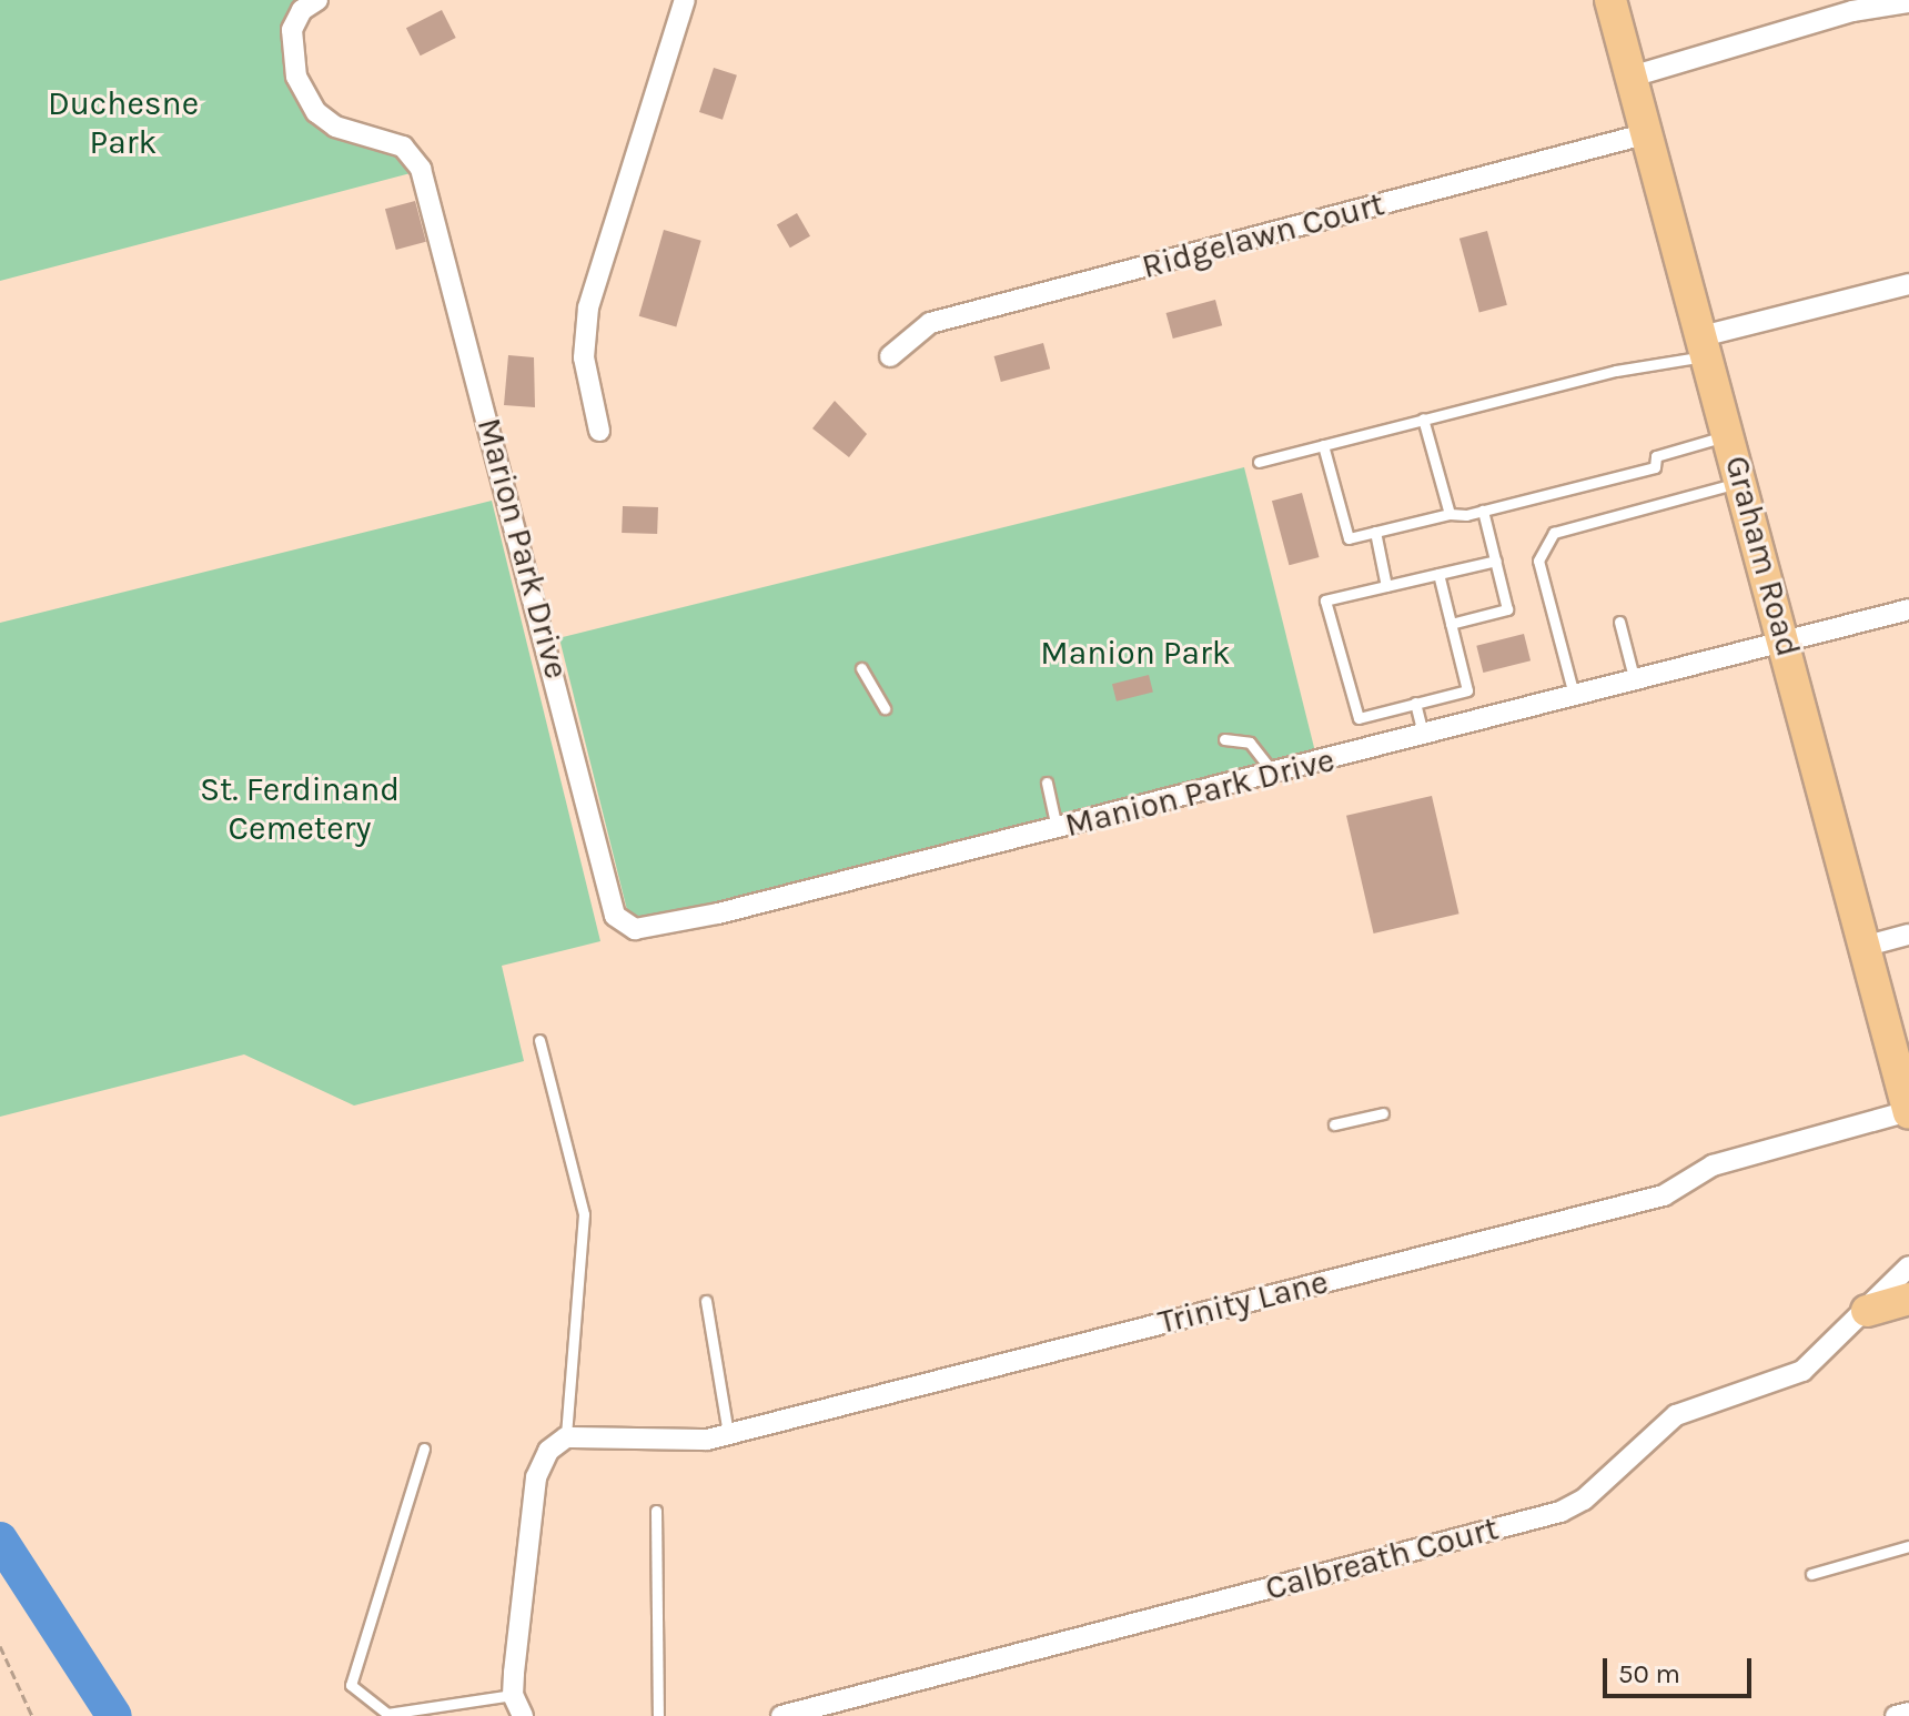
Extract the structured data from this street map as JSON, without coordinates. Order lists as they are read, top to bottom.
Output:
{
  "streets": {
    "main road": ["Graham Road"],
    "street": [
      "Ridgelawn Court",
      "Marion Park Drive",
      "Manion Park Drive",
      "Trinity Lane",
      "Calbreath Court"
    ]
  },
  "crossings": [
    ["Ridgelawn Court", "Graham Road"],
    ["Marion Park Drive", "Manion Park Drive"],
    ["Graham Road", "Manion Park Drive"],
    ["Graham Road", "Trinity Lane"]
  ],
  "parks": ["Duchesne Park", "Manion Park", "St. Ferdinand Cemetery"],
  "scale_bar": "50 m"
}
